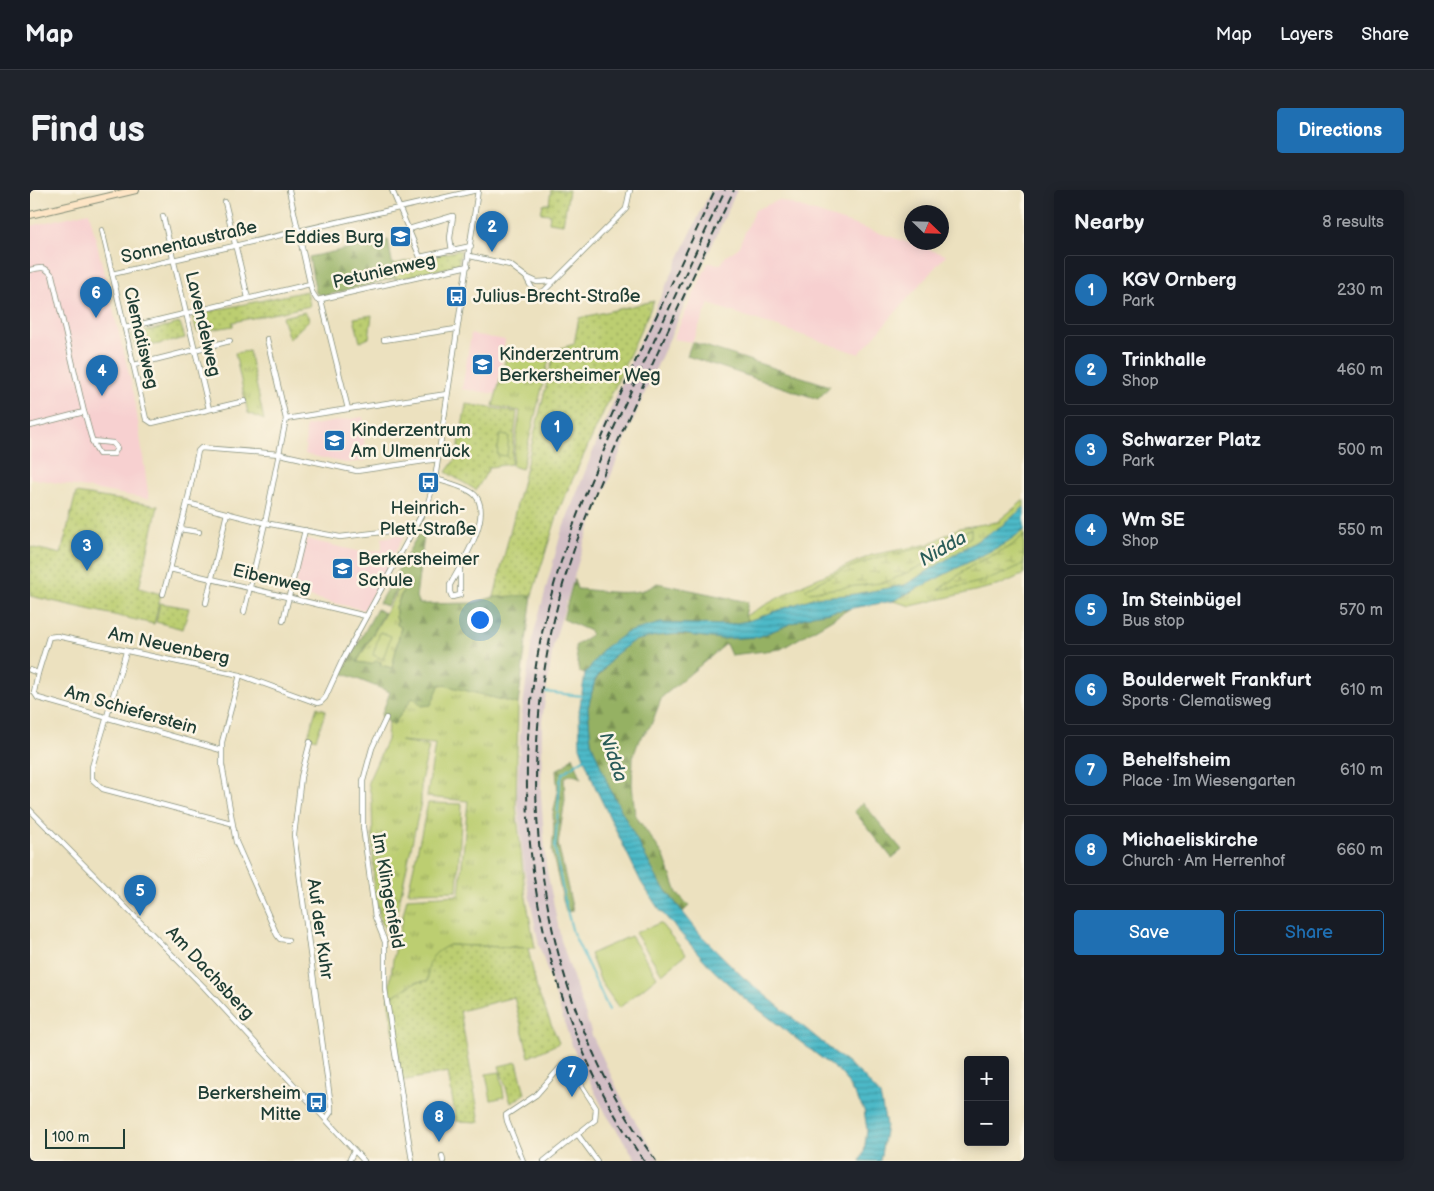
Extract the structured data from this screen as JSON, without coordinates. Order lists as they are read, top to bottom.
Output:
{
  "streets": {
    "street": [
      "Sonnentaustraße",
      "Petunienweg",
      "Lavendelweg",
      "Clematisweg",
      "Eibenweg",
      "Am Neuenberg",
      "Am Schieferstein",
      "Im Klingenfeld",
      "Auf der Kuhr",
      "Am Dachsberg"
    ]
  },
  "crossings": [
    ["Sonnentaustraße", "Lavendelweg"],
    ["Sonnentaustraße", "Clematisweg"],
    ["Lavendelweg", "Clematisweg"],
    ["Eibenweg", "Am Neuenberg"],
    ["Am Neuenberg", "Am Schieferstein"],
    ["Auf der Kuhr", "Am Dachsberg"]
  ],
  "water": ["Nidda"],
  "places": {
    "school or university": [
      "Eddies Burg",
      "Kinderzentrum Berkersheimer Weg",
      "Kinderzentrum Am Ulmenrück",
      "Berkersheimer Schule"
    ],
    "bus stop": ["Julius-Brecht-Straße", "Heinrich- Plett-Straße", "Berkersheim Mitte"]
  },
  "scale_bar": "100 m",
  "north": "bottom right",
  "page": {
    "header": "Map",
    "nav": ["Map", "Layers", "Share"],
    "buttons": [
      "Directions",
      ["Save", "Share"]
    ],
    "title": "Find us",
    "heading": ["Nearby", "8 results"],
    "pins": [
      "2",
      "6",
      "4",
      "1",
      "3",
      "5",
      "7",
      "8"
    ],
    "list": [
      {
        "mark": "1",
        "name": "KGV Ornberg",
        "note": "Park",
        "value": "230 m"
      },
      {
        "mark": "2",
        "name": "Trinkhalle",
        "note": "Shop",
        "value": "460 m"
      },
      {
        "mark": "3",
        "name": "Schwarzer Platz",
        "note": "Park",
        "value": "500 m"
      },
      {
        "mark": "4",
        "name": "Wm SE",
        "note": "Shop",
        "value": "550 m"
      },
      {
        "mark": "5",
        "name": "Im Steinbügel",
        "note": "Bus stop",
        "value": "570 m"
      },
      {
        "mark": "6",
        "name": "Boulderwelt Frankfurt",
        "note": "Sports · Clematisweg",
        "value": "610 m"
      },
      {
        "mark": "7",
        "name": "Behelfsheim",
        "note": "Place · Im Wiesengarten",
        "value": "610 m"
      },
      {
        "mark": "8",
        "name": "Michaeliskirche",
        "note": "Church · Am Herrenhof",
        "value": "660 m"
      }
    ],
    "map_buttons": ["+", "−"],
    "scale": "100 m"
  }
}
